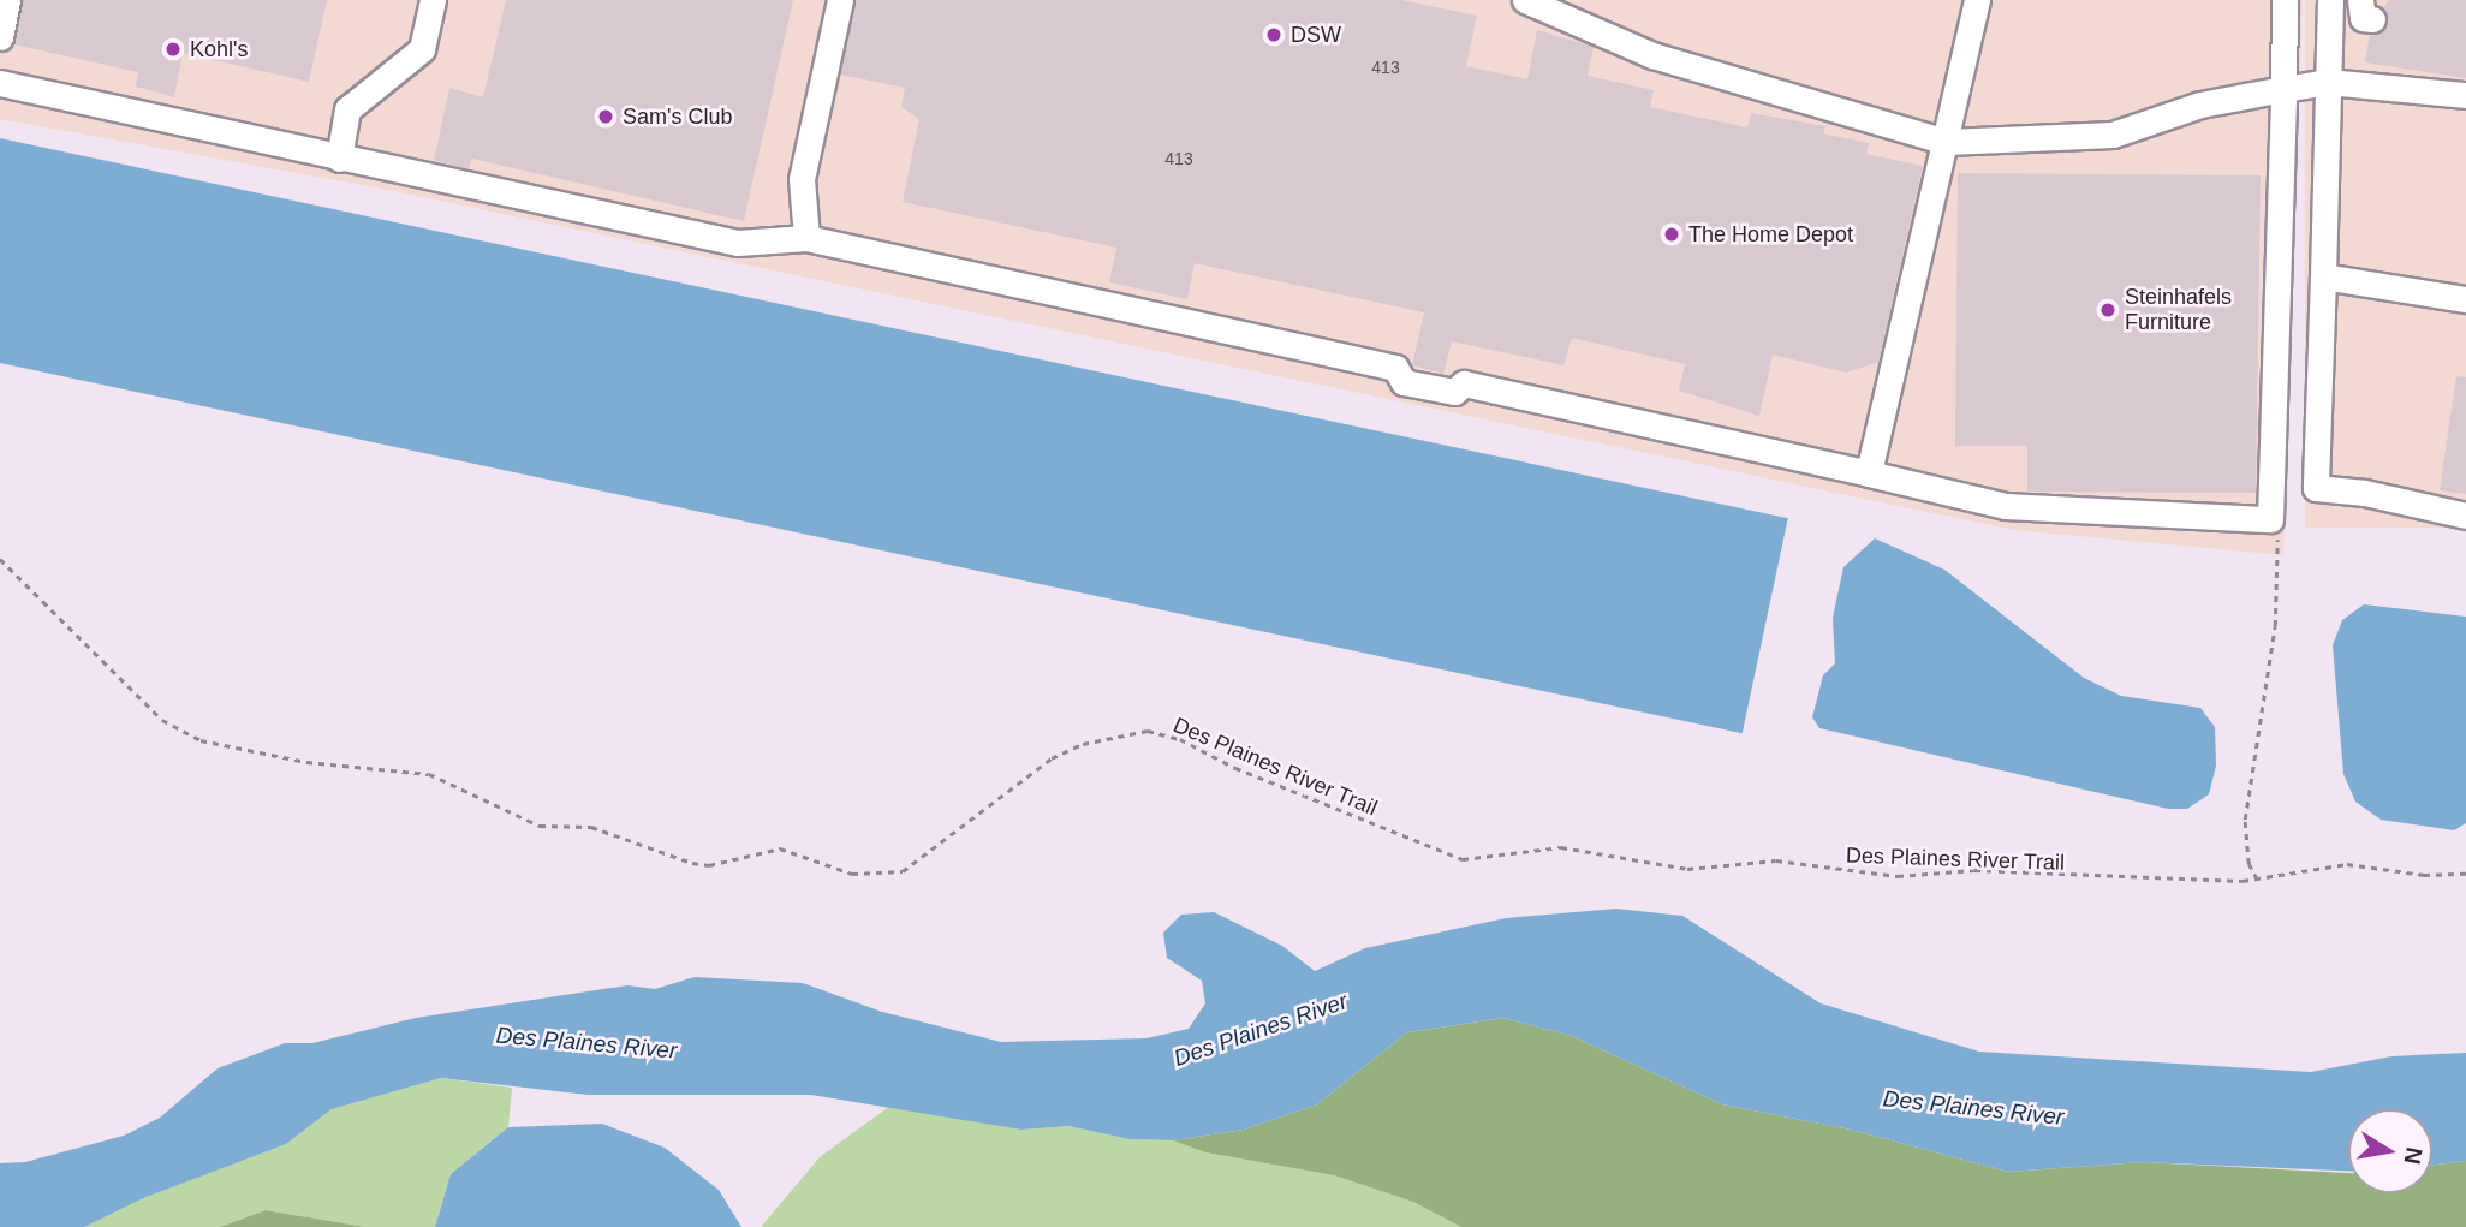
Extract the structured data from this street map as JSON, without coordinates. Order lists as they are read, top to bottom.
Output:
{
  "streets": {
    "path": ["Des Plaines River Trail"]
  },
  "water": ["Des Plaines River"],
  "places": [
    "DSW",
    "Kohl's",
    "Sam's Club",
    "The Home Depot",
    "Steinhafels Furniture"
  ],
  "house_numbers": ["413", "413"],
  "north": "right"
}
